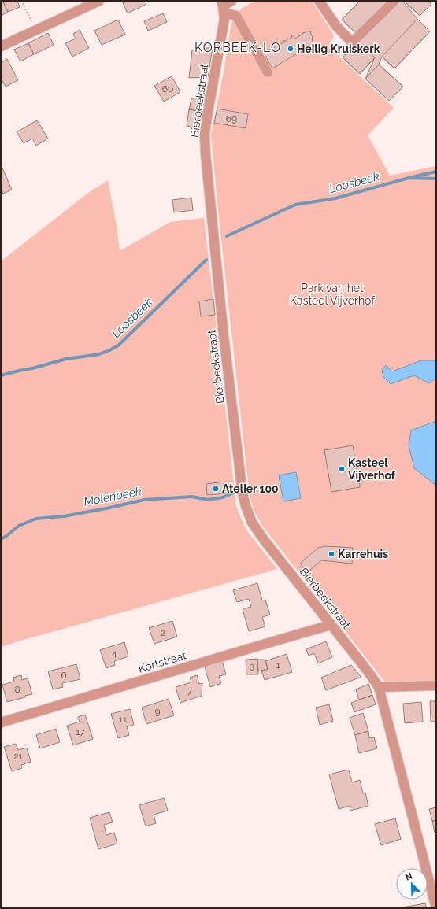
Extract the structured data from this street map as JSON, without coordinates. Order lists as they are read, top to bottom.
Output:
{
  "streets": {
    "street": ["Bierbeekstraat", "Kortstraat"]
  },
  "crossings": [
    ["Bierbeekstraat", "Kortstraat"]
  ],
  "districts": ["KORBEEK-LO"],
  "water": ["Loosbeek", "Molenbeek"],
  "parks": ["Park van het Kasteel Vijverhof"],
  "places": [
    "Heilig Kruiskerk",
    "Kasteel Vijverhof",
    "Atelier 100",
    "Karrehuis"
  ],
  "house_numbers": [
    "60",
    "69",
    "2",
    "4",
    "1",
    "3",
    "6",
    "8",
    "7",
    "9",
    "11",
    "17",
    "21"
  ],
  "north": "top left"
}
